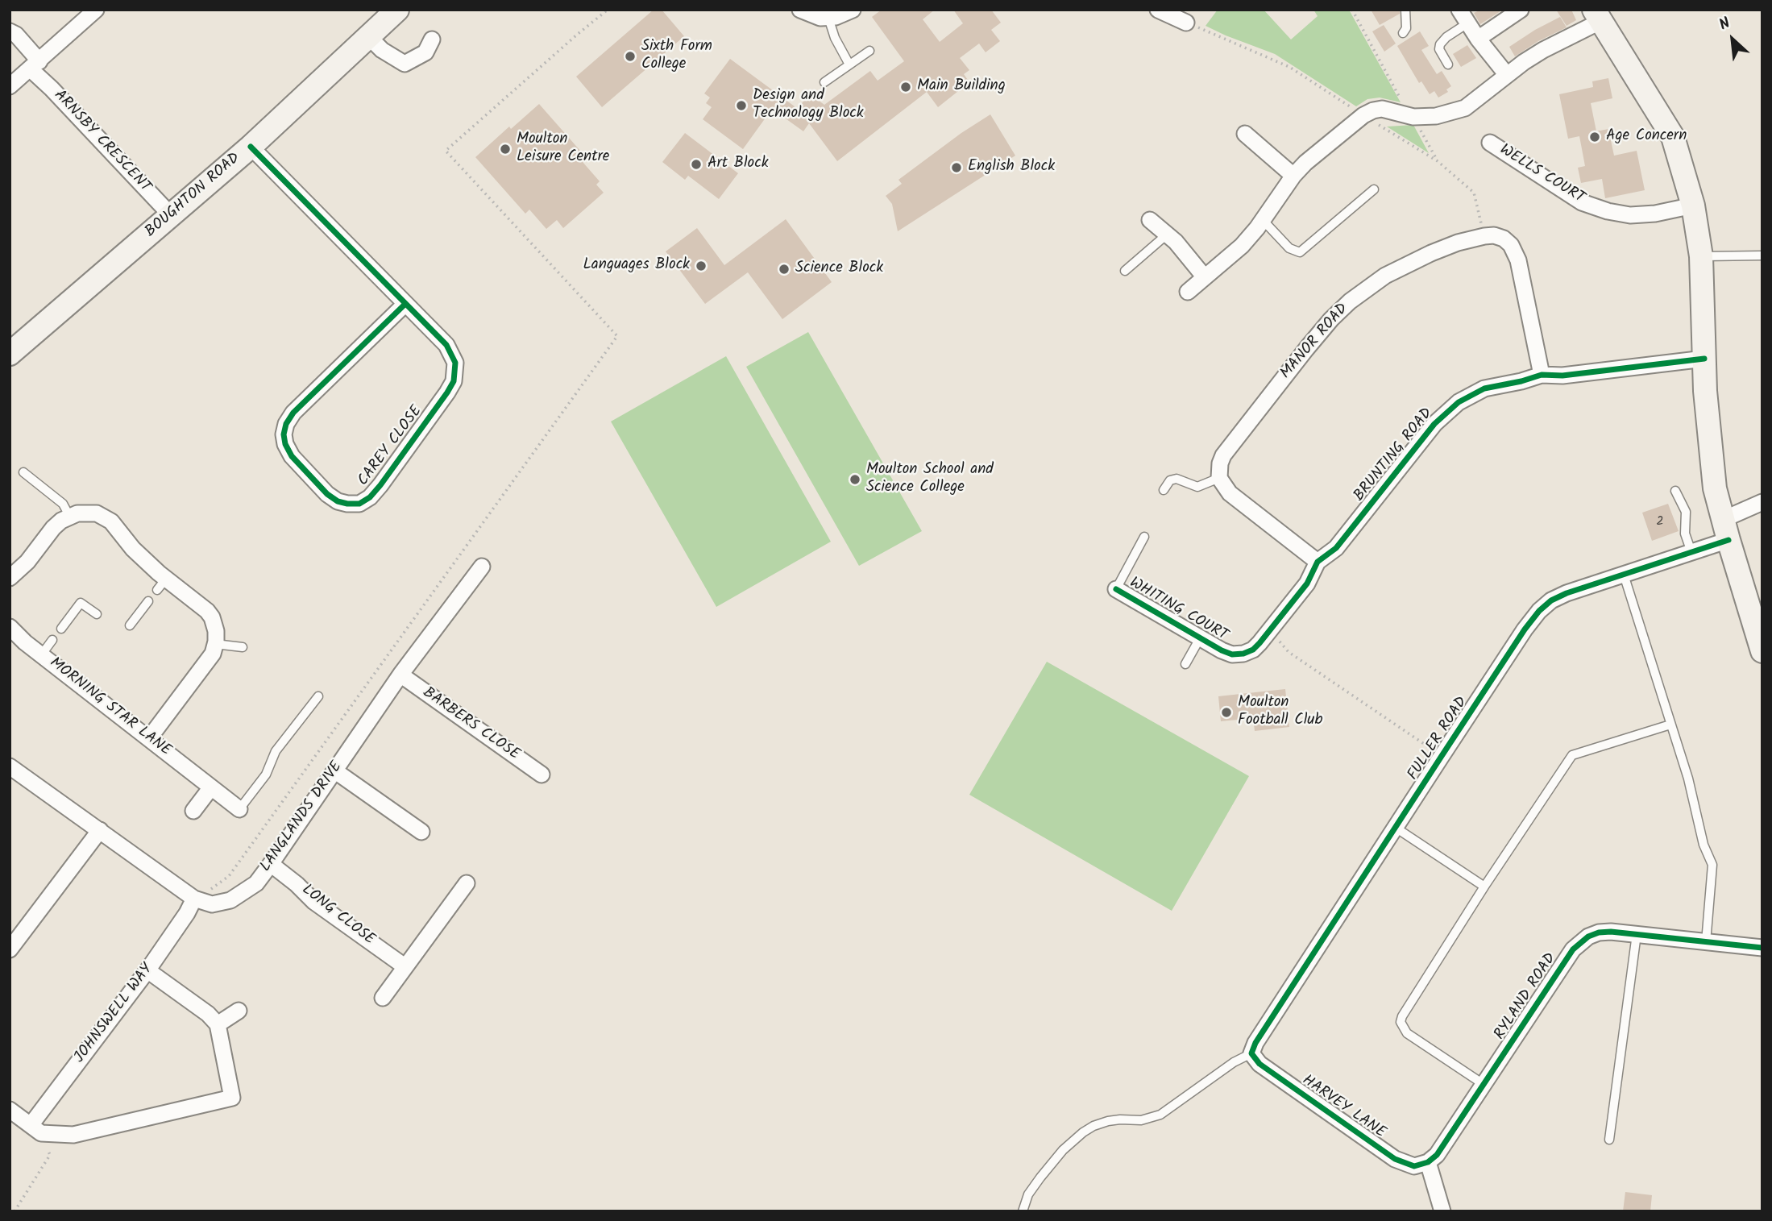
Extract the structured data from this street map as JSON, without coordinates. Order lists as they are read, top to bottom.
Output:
{
  "streets": {
    "street": [
      "ARNSBY CRESCENT",
      "WELLS COURT",
      "BOUGHTON ROAD",
      "MANOR ROAD",
      "CAREY CLOSE",
      "BRUNTING ROAD",
      "WHITING COURT",
      "MORNING STAR LANE",
      "BARBERS CLOSE",
      "FULLER ROAD",
      "LANGLANDS DRIVE",
      "LONG CLOSE",
      "RYLAND ROAD",
      "JOHNSWELL WAY",
      "HARVEY LANE"
    ]
  },
  "crossings": [
    ["ARNSBY CRESCENT", "BOUGHTON ROAD"],
    ["BOUGHTON ROAD", "CAREY CLOSE"],
    ["BRUNTING ROAD", "WHITING COURT"],
    ["BARBERS CLOSE", "LANGLANDS DRIVE"],
    ["FULLER ROAD", "HARVEY LANE"],
    ["LANGLANDS DRIVE", "LONG CLOSE"],
    ["LANGLANDS DRIVE", "JOHNSWELL WAY"],
    ["RYLAND ROAD", "HARVEY LANE"]
  ],
  "places": [
    "Sixth Form College",
    "Main Building",
    "Design and Technology Block",
    "Age Concern",
    "Moulton Leisure Centre",
    "Art Block",
    "English Block",
    "Languages Block",
    "Science Block",
    "Moulton School and Science College",
    "Moulton Football Club"
  ],
  "house_numbers": ["2"],
  "north": "top left"
}
